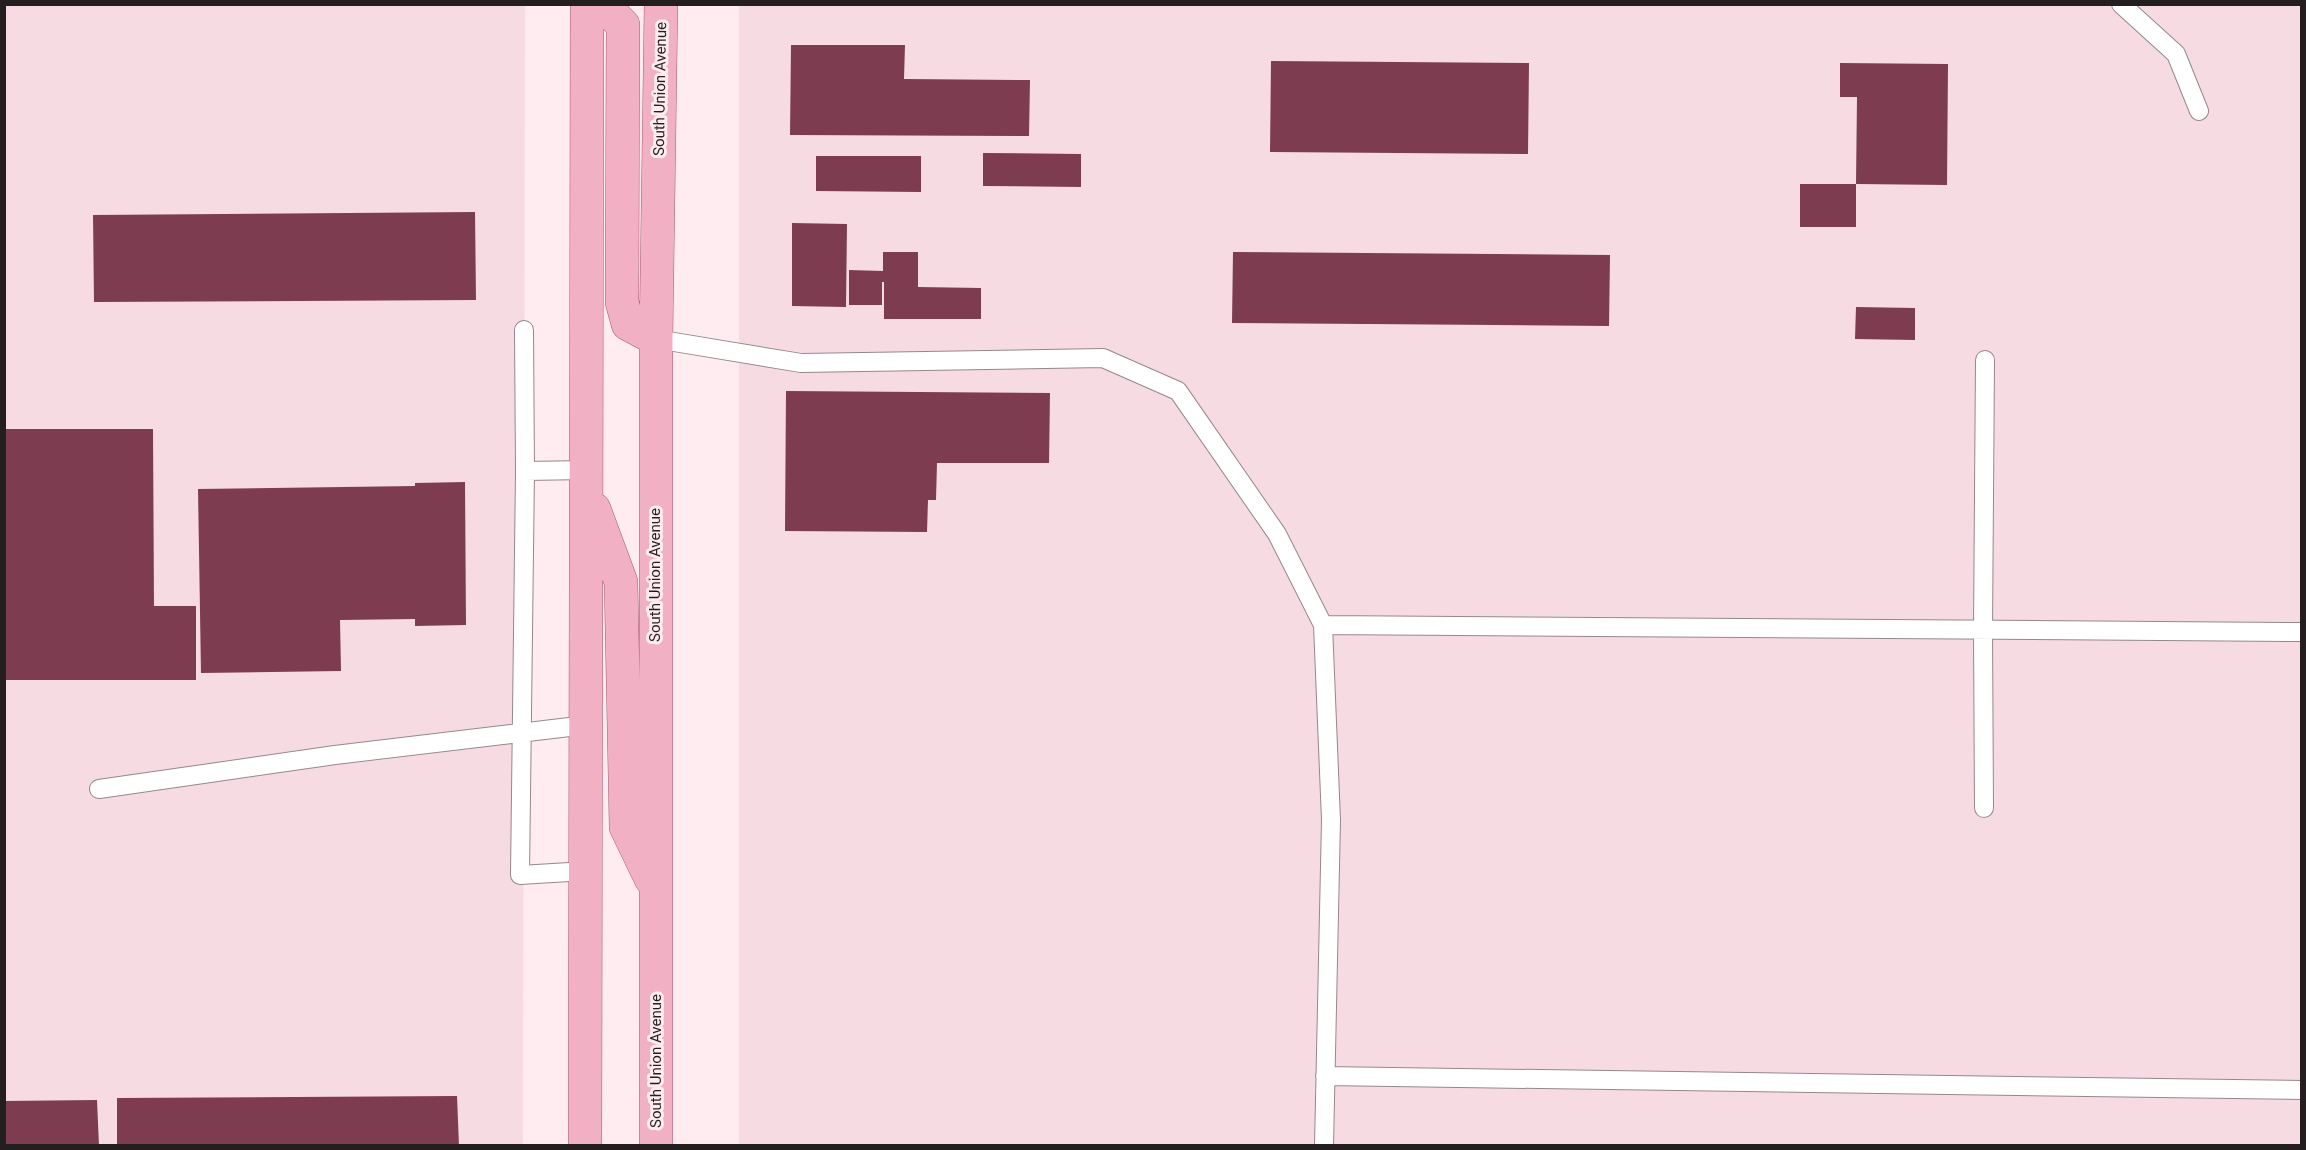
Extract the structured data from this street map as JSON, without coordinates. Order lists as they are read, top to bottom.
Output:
{
  "streets": {
    "main road": ["South Union Avenue"]
  }
}
